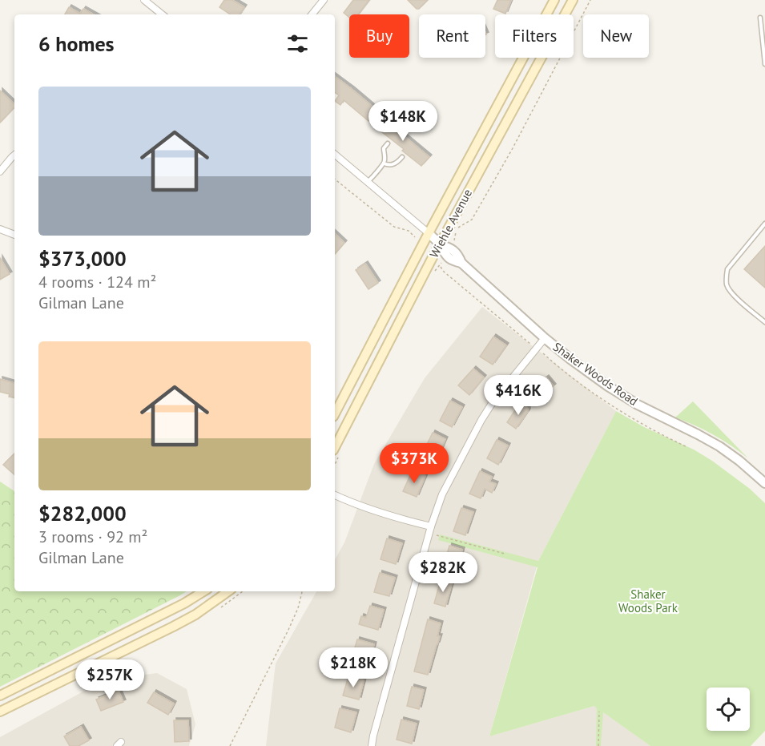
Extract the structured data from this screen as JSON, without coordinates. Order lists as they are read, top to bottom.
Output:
{
  "streets": {
    "main road": ["Wiehle Avenue"],
    "street": ["Shaker Woods Road"]
  },
  "parks": ["Shaker Woods Park"],
  "page": {
    "chip": [
      "Buy",
      "Rent",
      "Filters",
      "New"
    ],
    "heading": "6 homes",
    "list": [
      {
        "name": "$373,000",
        "note": "4 rooms · 124 m² · Gilman Lane"
      },
      {
        "name": "$282,000",
        "note": "3 rooms · 92 m² · Gilman Lane"
      }
    ],
    "price": [
      "$148K",
      "$416K",
      "$373K",
      "$282K",
      "$218K",
      "$257K"
    ]
  }
}
